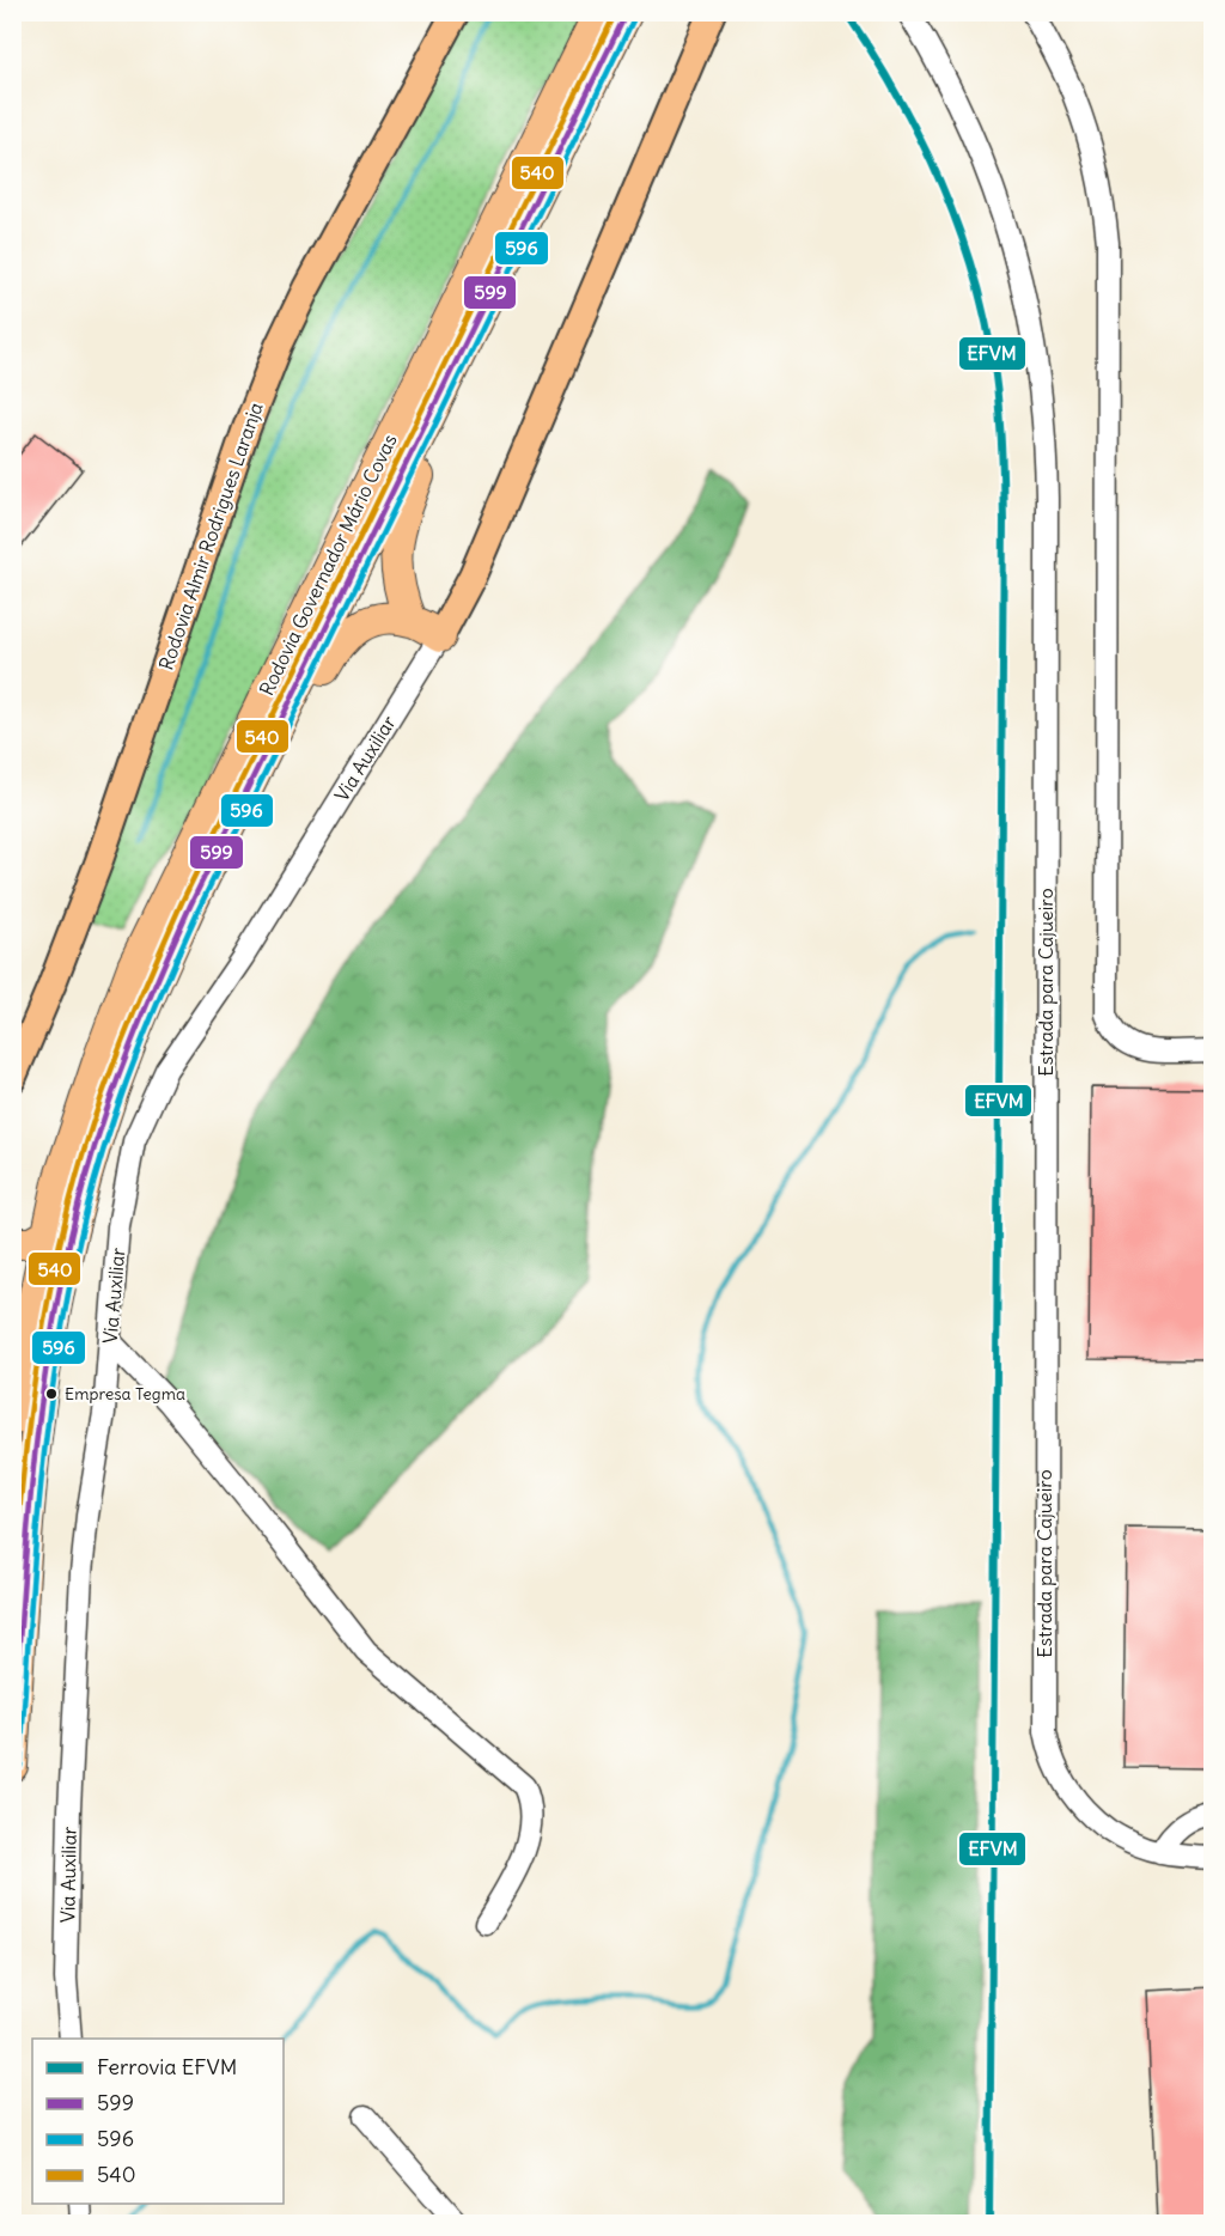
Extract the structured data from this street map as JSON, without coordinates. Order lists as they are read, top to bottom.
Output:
{
  "streets": {
    "highway": ["Rodovia Governador Mário Covas"],
    "main road": ["Rodovia Almir Rodrigues Laranja"],
    "street": ["Via Auxiliar", "Estrada para Cajueiro"]
  },
  "places": ["Empresa Tegma"],
  "lines": [
    "rail line EFVM",
    "transit line 599",
    "transit line 540",
    "transit line 596"
  ],
  "legend": [
    "Ferrovia EFVM",
    "599",
    "596",
    "540"
  ]
}
